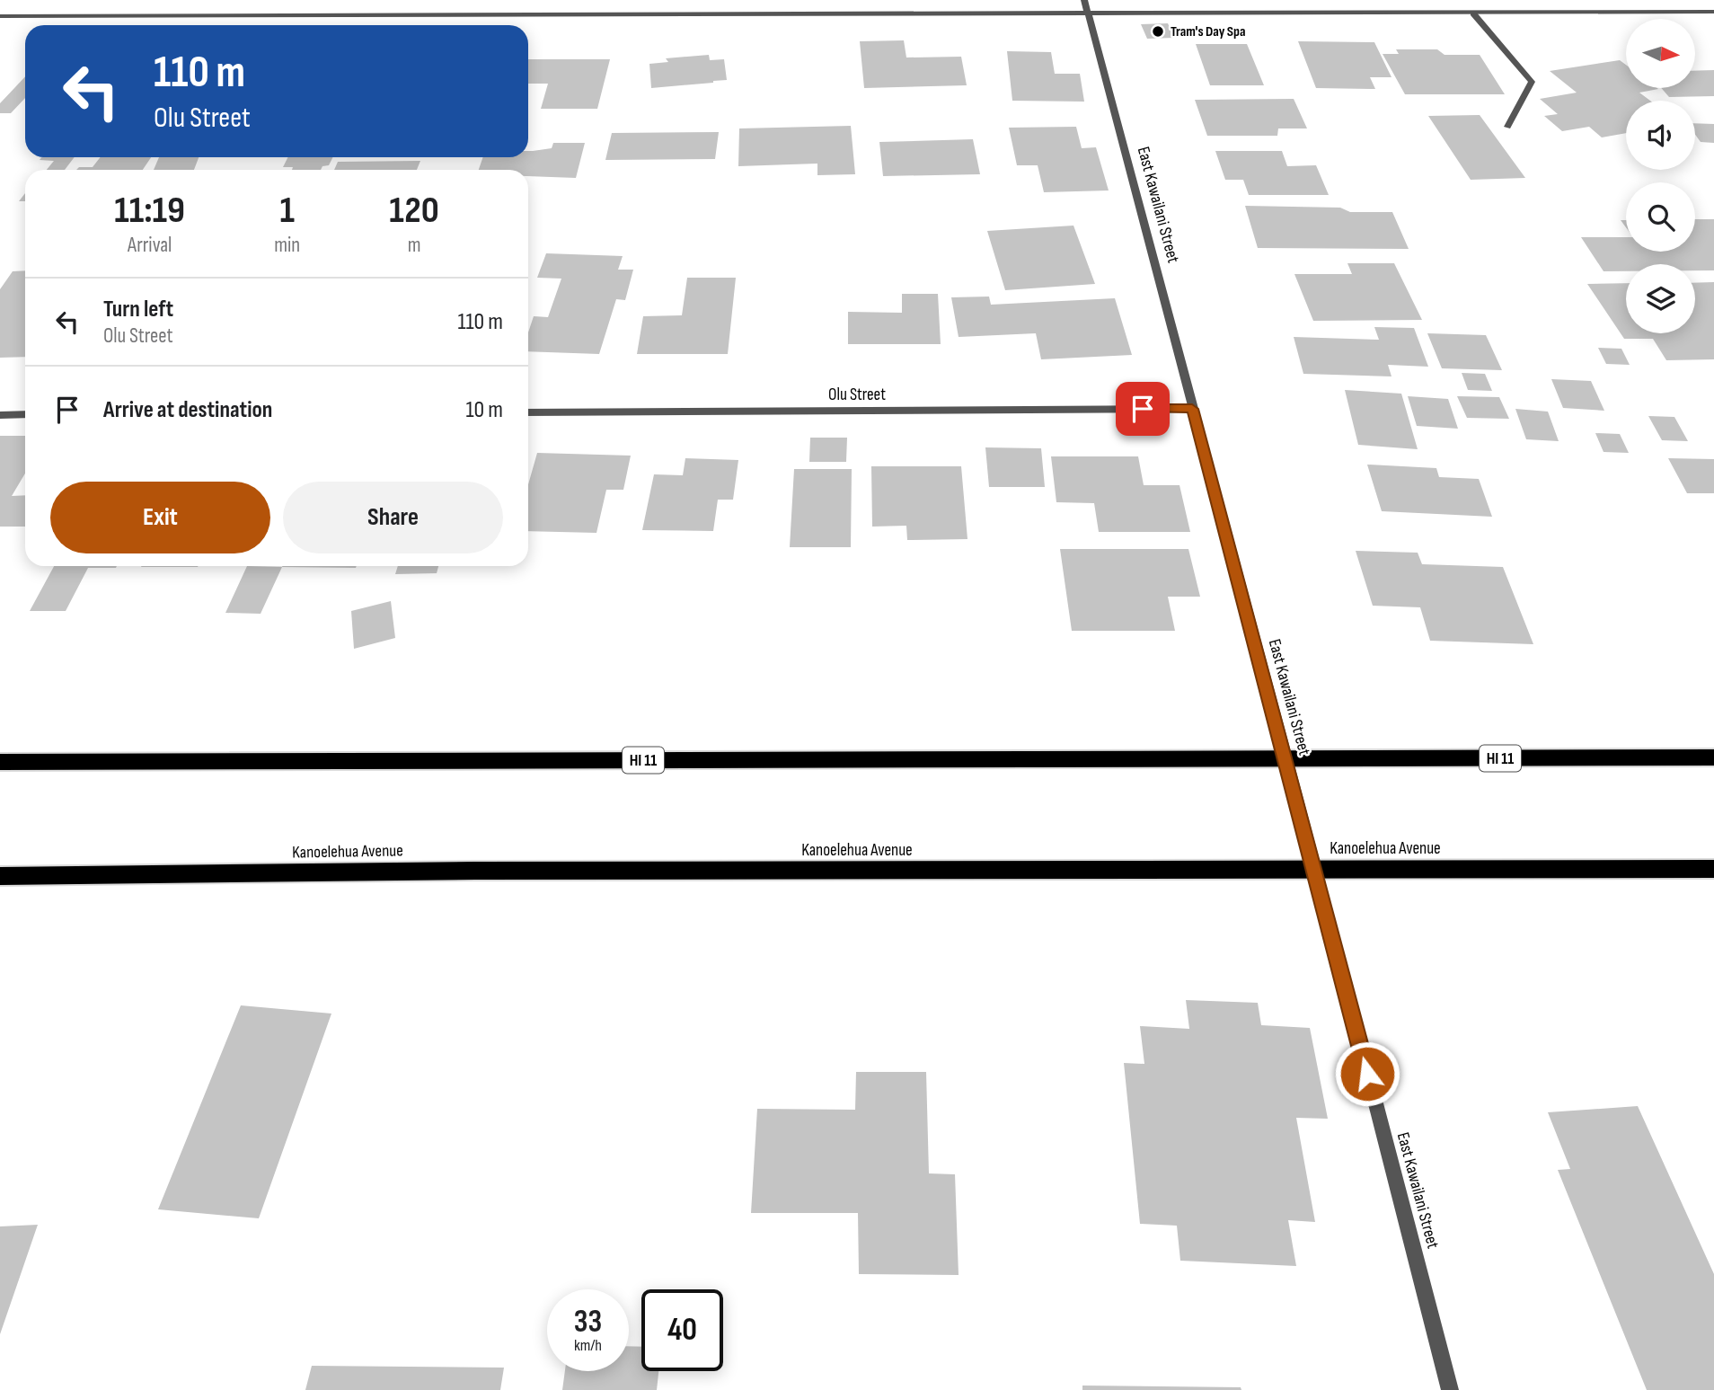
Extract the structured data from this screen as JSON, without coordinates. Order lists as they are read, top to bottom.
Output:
{
  "streets": {
    "highway": ["HI 11", "Kanoelehua Avenue"],
    "street": ["East Kawailani Street", "Olu Street"]
  },
  "crossings": [
    ["East Kawailani Street", "Olu Street"],
    ["East Kawailani Street", "HI 11"],
    ["East Kawailani Street", "Kanoelehua Avenue"]
  ],
  "places": ["Tram's Day Spa"],
  "north": "right",
  "page": {
    "turn": ["110 m", "Olu Street"],
    "eta": [
      "11:19",
      "Arrival",
      "1",
      "min",
      "120",
      "m"
    ],
    "list": [
      {
        "name": "Turn left",
        "note": "Olu Street",
        "value": "110 m"
      },
      {
        "name": "Arrive at destination",
        "value": "10 m"
      }
    ],
    "buttons": ["Exit", "Share"],
    "speed": "33 km/h",
    "limit": "40"
  }
}
